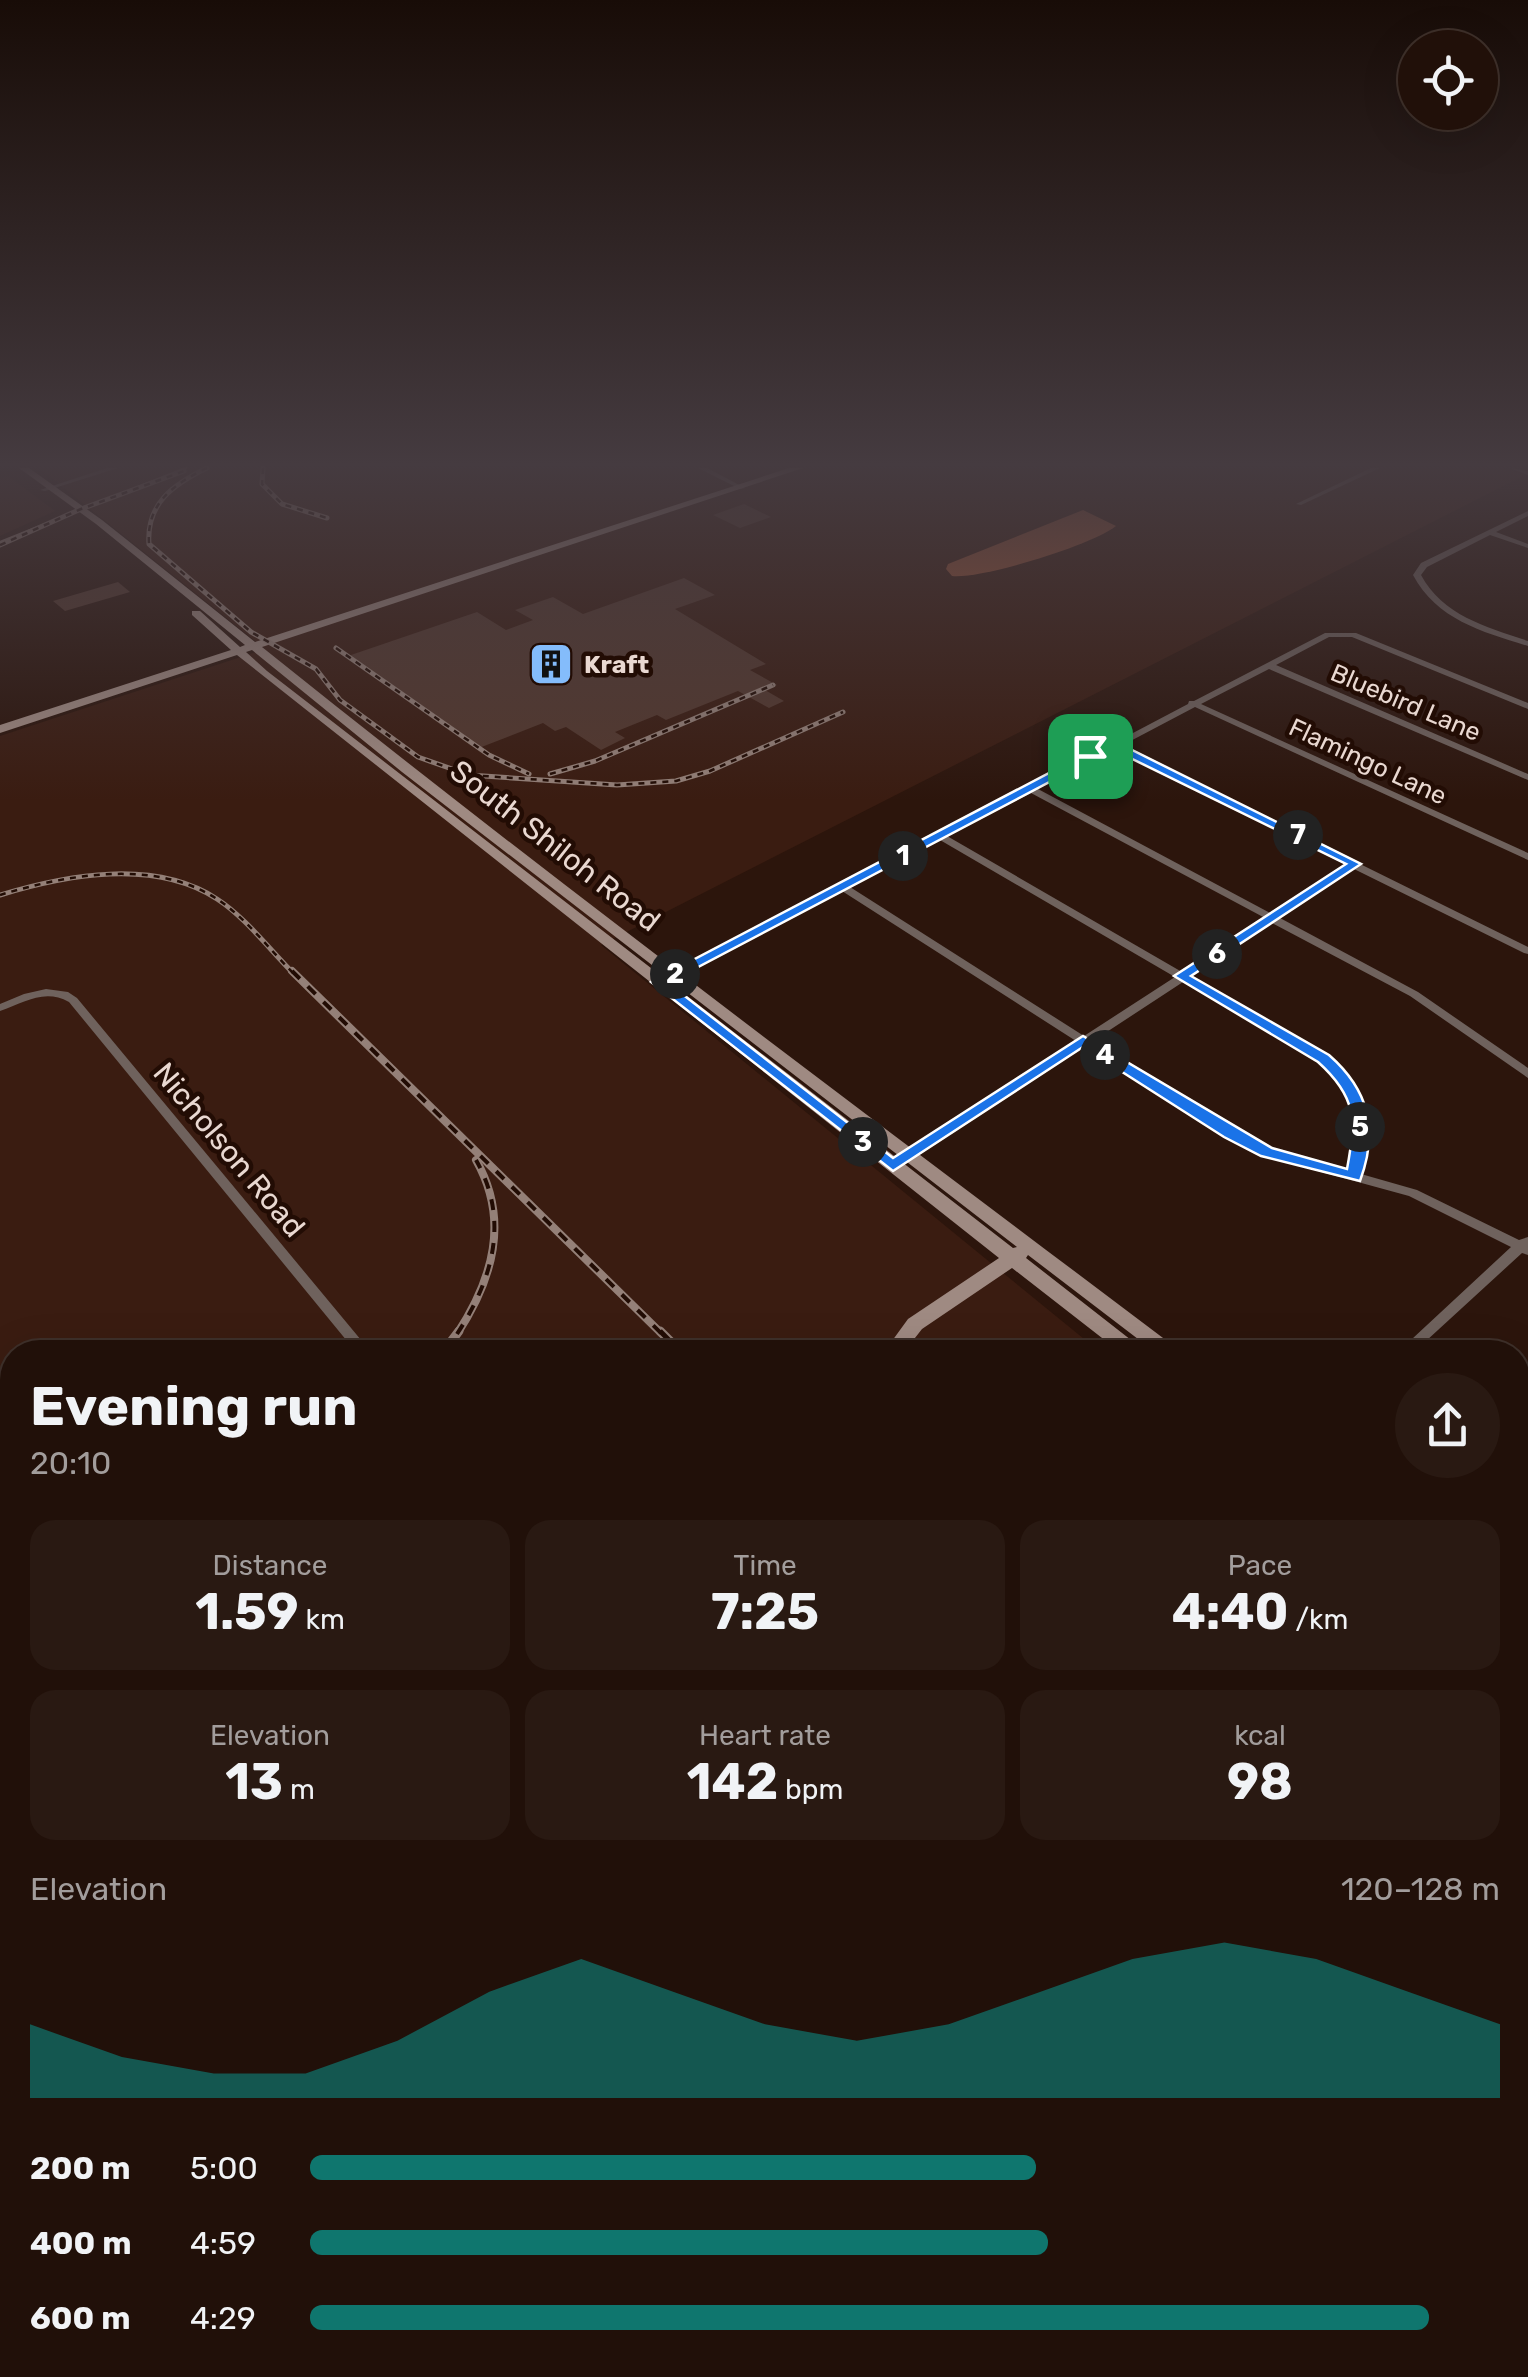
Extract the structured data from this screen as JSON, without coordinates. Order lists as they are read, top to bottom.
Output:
{
  "streets": {
    "main road": ["South Shiloh Road"],
    "street": ["Bluebird Lane", "Flamingo Lane", "Nicholson Road"]
  },
  "places": {
    "building": ["Kraft"]
  },
  "page": {
    "pins": [
      "7",
      "1",
      "6",
      "2",
      "4",
      "5",
      "3"
    ],
    "heading": ["Evening run", "20:10"],
    "stats": [
      ["Distance", "1.59 km"],
      ["Time", "7:25"],
      ["Pace", "4:40 /km"],
      ["Elevation", "13 m"],
      ["Heart rate", "142 bpm"],
      ["kcal", "98"]
    ],
    "chart": ["Elevation", "120–128 m"],
    "list": [
      {
        "name": "200 m",
        "note": "5:00"
      },
      {
        "name": "400 m",
        "note": "4:59"
      },
      {
        "name": "600 m",
        "note": "4:29"
      }
    ]
  }
}
